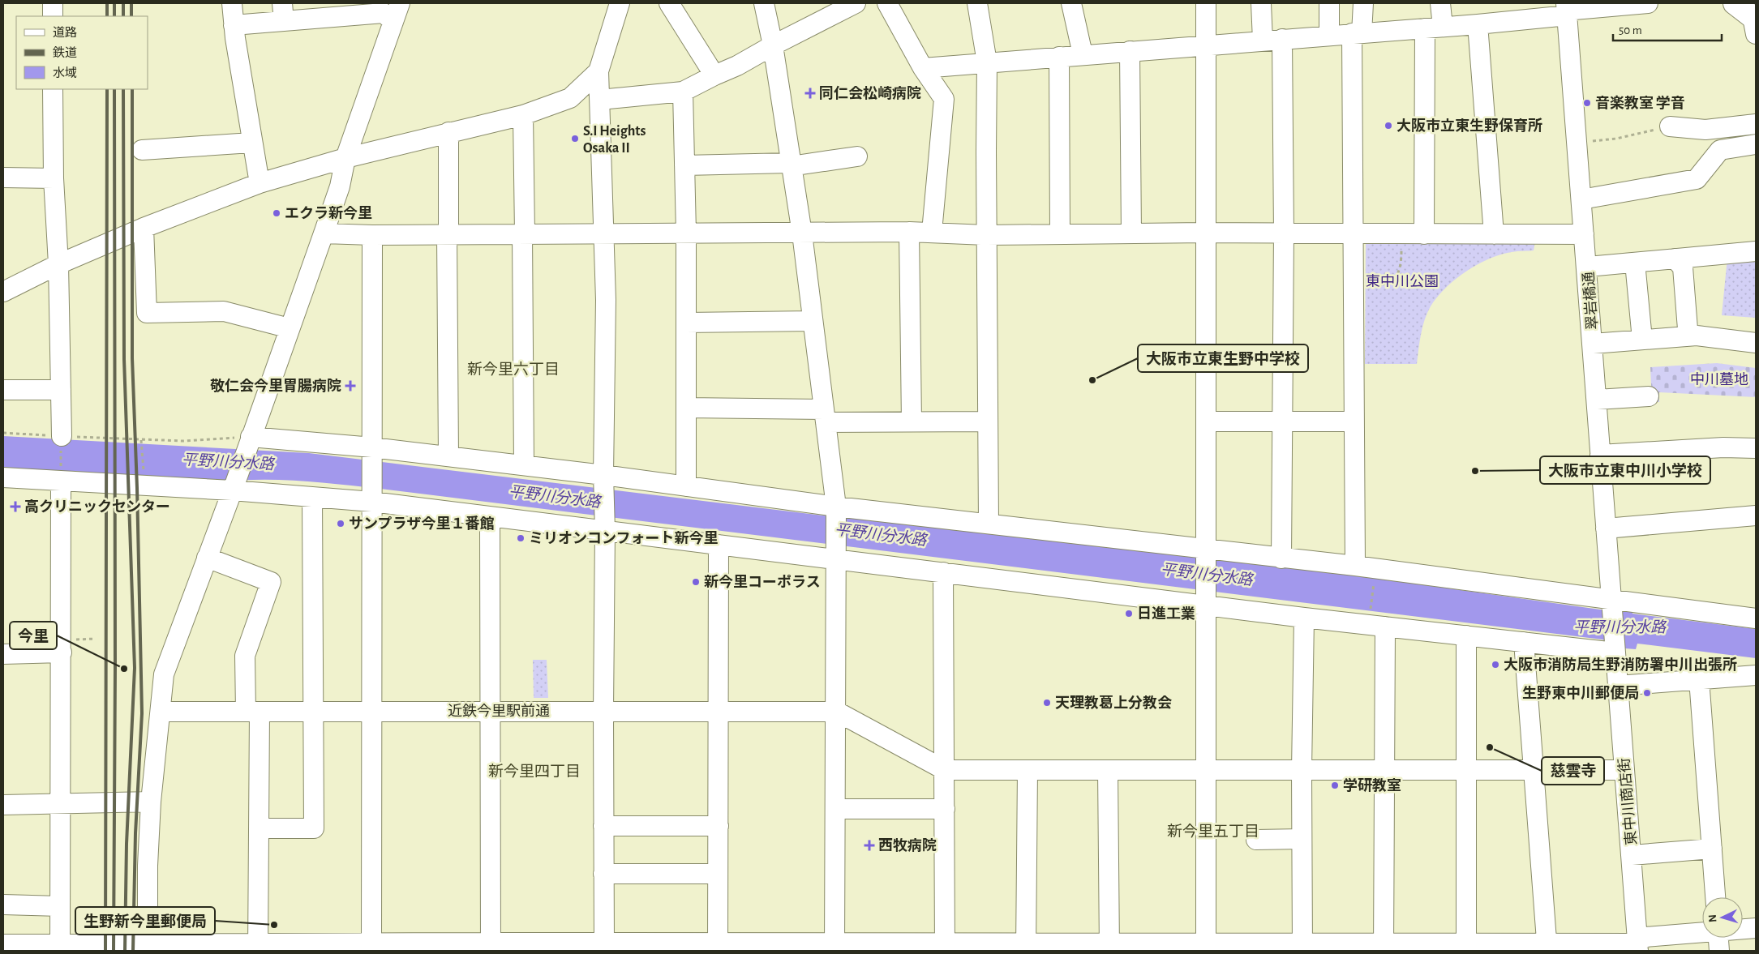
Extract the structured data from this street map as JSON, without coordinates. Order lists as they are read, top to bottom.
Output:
{
  "streets": {
    "street": ["翠岩橋通", "近鉄今里駅前通", "東中川商店街"]
  },
  "crossings": [
    ["翠岩橋通", "東中川商店街"]
  ],
  "districts": ["新今里六丁目", "新今里四丁目", "新今里五丁目"],
  "water": ["平野川分水路"],
  "parks": ["東中川公園", "中川墓地"],
  "places": {
    "health": [
      "同仁会松崎病院",
      "敬仁会今里胃腸病院",
      "高クリニックセンター",
      "西牧病院"
    ],
    "other": [
      "音楽教室 学音",
      "大阪市立東生野保育所",
      "S.I Heights Osaka II",
      "エクラ新今里",
      "大阪市立東生野中学校",
      "大阪市立東中川小学校",
      "サンプラザ今里１番館",
      "ミリオンコンフォート新今里",
      "新今里コーポラス",
      "日進工業",
      "大阪市消防局生野消防署中川出張所",
      "今里",
      "生野東中川郵便局",
      "天理教葛上分教会",
      "慈雲寺",
      "学研教室",
      "生野新今里郵便局"
    ]
  },
  "legend": ["道路", "鉄道", "水域"],
  "scale_bar": "50 m",
  "north": "left"
}
